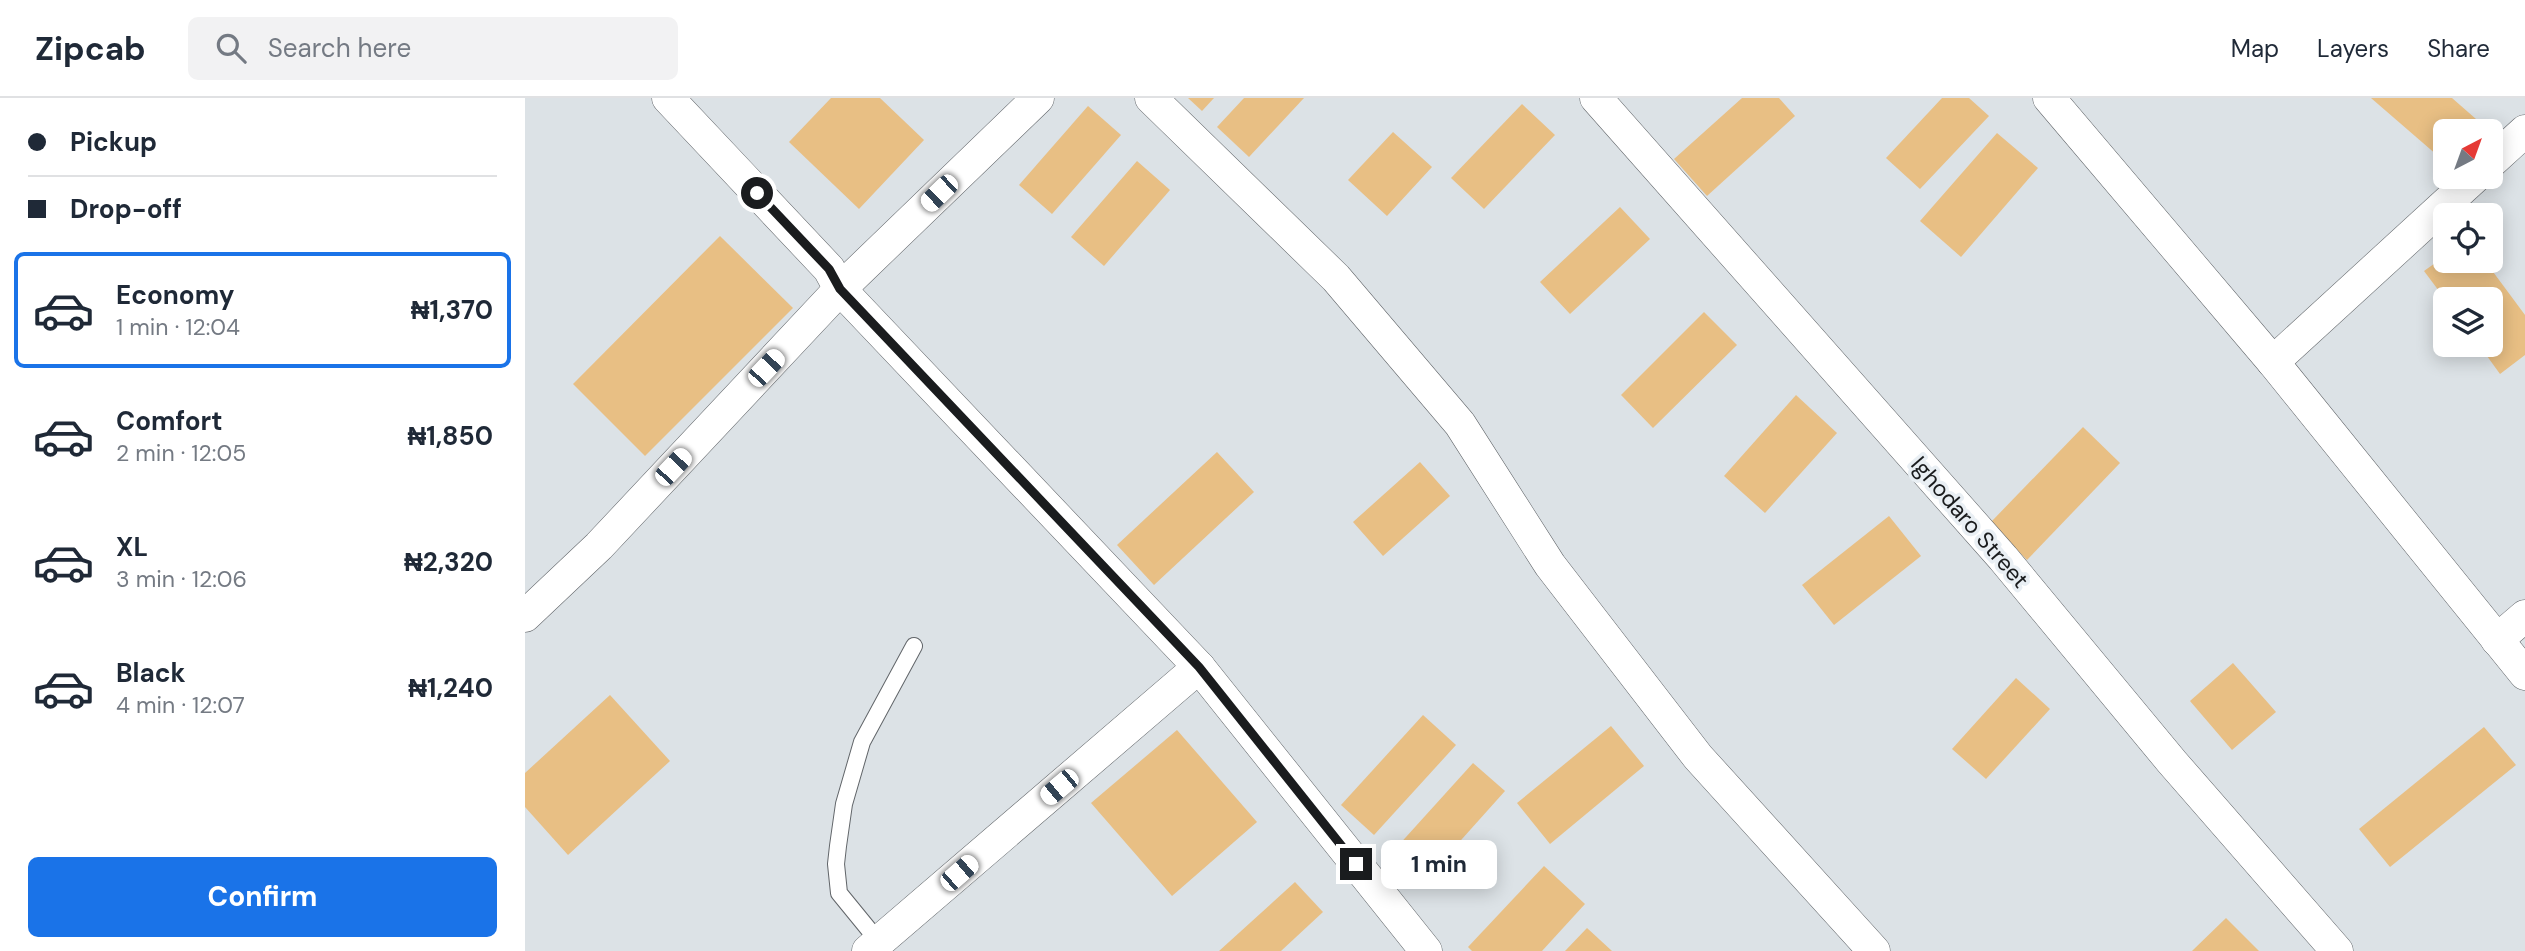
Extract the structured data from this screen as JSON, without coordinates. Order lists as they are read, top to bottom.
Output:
{
  "streets": {
    "street": ["Ighodaro Street"]
  },
  "north": "top right",
  "page": {
    "header": "Zipcab",
    "search": "Search here",
    "nav": ["Map", "Layers", "Share"],
    "banner": ["Pickup", "Drop-off"],
    "list": [
      {
        "name": "Economy",
        "note": "1 min · 12:04",
        "value": "₦1,370"
      },
      {
        "name": "Comfort",
        "note": "2 min · 12:05",
        "value": "₦1,850"
      },
      {
        "name": "XL",
        "note": "3 min · 12:06",
        "value": "₦2,320"
      },
      {
        "name": "Black",
        "note": "4 min · 12:07",
        "value": "₦1,240"
      }
    ],
    "bubble": "1 min",
    "buttons": "Confirm"
  }
}
